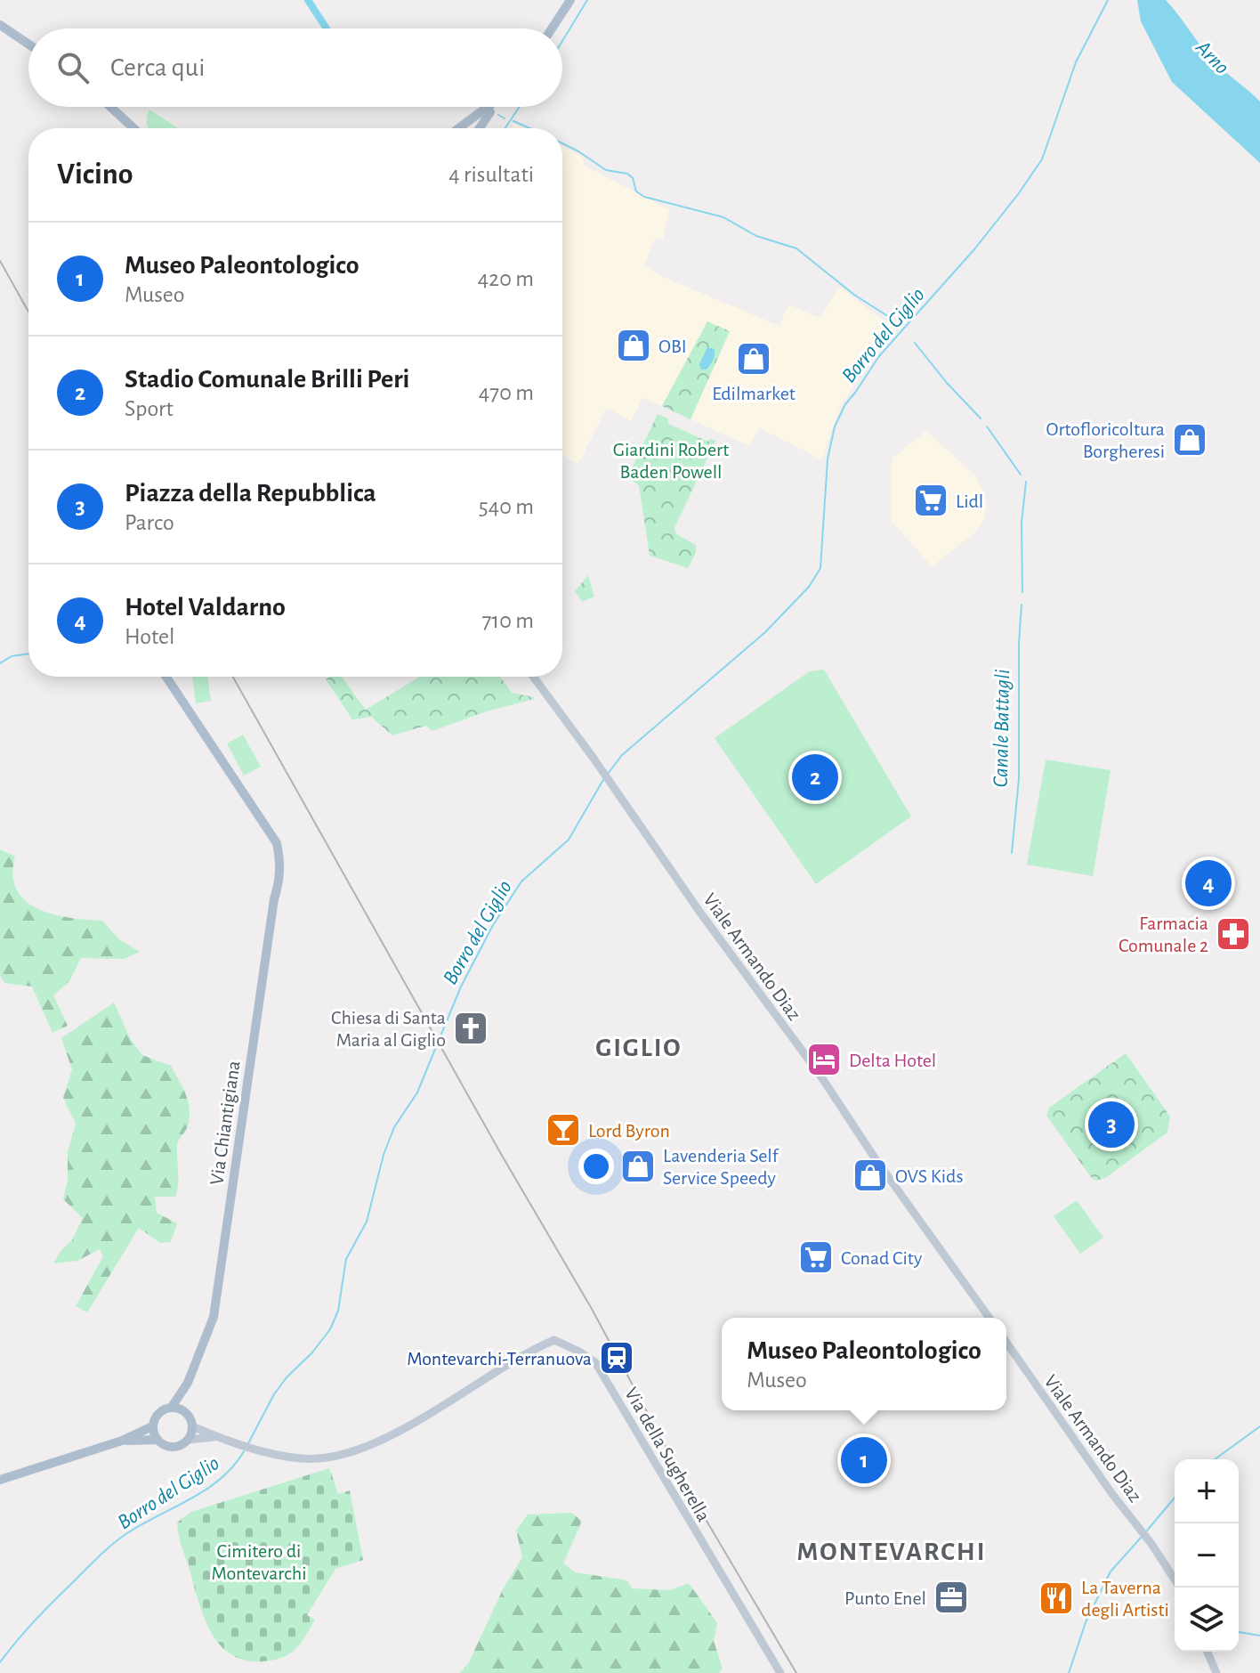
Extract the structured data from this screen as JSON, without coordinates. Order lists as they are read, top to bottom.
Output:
{
  "streets": {
    "main road": ["Via Chiantigiana"],
    "street": ["Viale Armando Diaz", "Via della Sugherella"]
  },
  "districts": ["GIGLIO", "MONTEVARCHI"],
  "water": ["Arno", "Borro del Giglio", "Canale Battagli"],
  "parks": ["Giardini Robert Baden Powell", "Cimitero di Montevarchi"],
  "places": {
    "shop": [
      "OBI",
      "Edilmarket",
      "Ortofloricoltura Borgheresi",
      "Lavenderia Self Service Speedy",
      "OVS Kids"
    ],
    "supermarket": ["Lidl", "Conad City"],
    "pharmacy": ["Farmacia Comunale 2"],
    "church": ["Chiesa di Santa Maria al Giglio"],
    "hotel": ["Delta Hotel"],
    "bar": ["Lord Byron"],
    "station": ["Montevarchi-Terranuova"],
    "office": ["Punto Enel"],
    "restaurant": ["La Taverna degli Artisti"]
  },
  "page": {
    "search": "Cerca qui",
    "heading": ["Vicino", "4 risultati"],
    "list": [
      {
        "mark": "1",
        "name": "Museo Paleontologico",
        "note": "Museo",
        "value": "420 m"
      },
      {
        "mark": "2",
        "name": "Stadio Comunale Brilli Peri",
        "note": "Sport",
        "value": "470 m"
      },
      {
        "mark": "3",
        "name": "Piazza della Repubblica",
        "note": "Parco",
        "value": "540 m"
      },
      {
        "mark": "4",
        "name": "Hotel Valdarno",
        "note": "Hotel",
        "value": "710 m"
      }
    ],
    "pins": [
      "2",
      "4",
      "3",
      "1"
    ],
    "popup": ["Museo Paleontologico", "Museo"],
    "map_buttons": ["+", "−"]
  }
}
